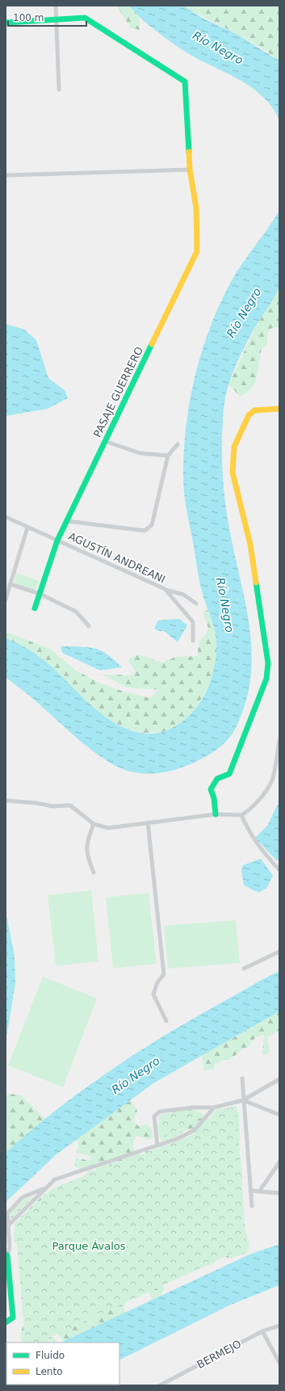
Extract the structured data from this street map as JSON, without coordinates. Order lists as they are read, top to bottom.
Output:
{
  "streets": {
    "street": ["PASAJE GUERRERO", "AGUSTÍN ANDREANI", "BERMEJO"]
  },
  "crossings": [
    ["PASAJE GUERRERO", "AGUSTÍN ANDREANI"]
  ],
  "water": ["Río Negro"],
  "parks": ["Parque Ávalos"],
  "legend": ["Fluido", "Lento"],
  "scale_bar": "100 m"
}
